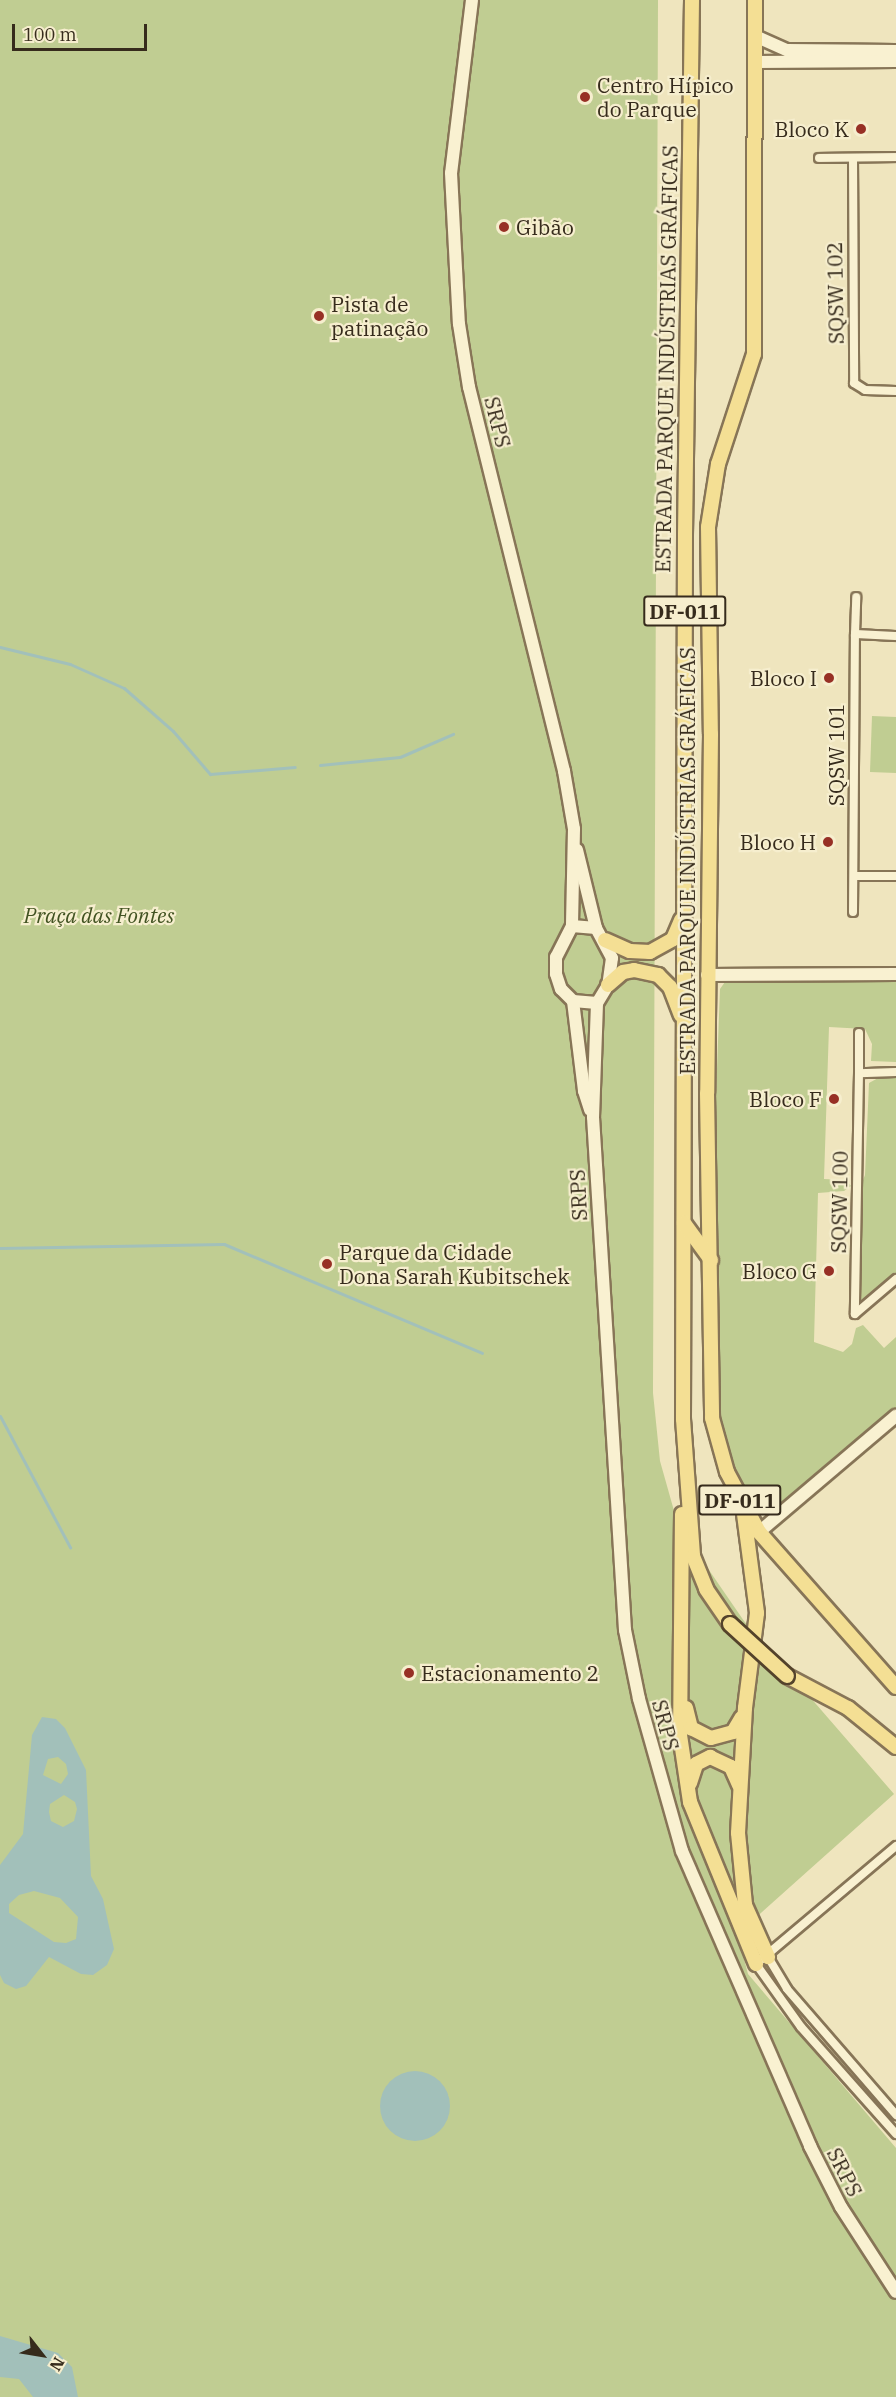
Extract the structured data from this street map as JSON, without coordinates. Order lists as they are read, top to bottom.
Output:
{
  "streets": {
    "main road": ["ESTRADA PARQUE INDÚSTRIAS GRÁFICAS", "SRPS", "DF-011"],
    "street": ["SQSW 102", "SQSW 101", "SQSW 100"]
  },
  "parks": ["Praça das Fontes"],
  "places": [
    "Centro Hípico do Parque",
    "Bloco K",
    "Gibão",
    "Pista de patinação",
    "Bloco I",
    "Bloco H",
    "Bloco F",
    "Parque da Cidade Dona Sarah Kubitschek",
    "Bloco G",
    "Estacionamento 2"
  ],
  "scale_bar": "100 m",
  "north": "bottom right"
}
